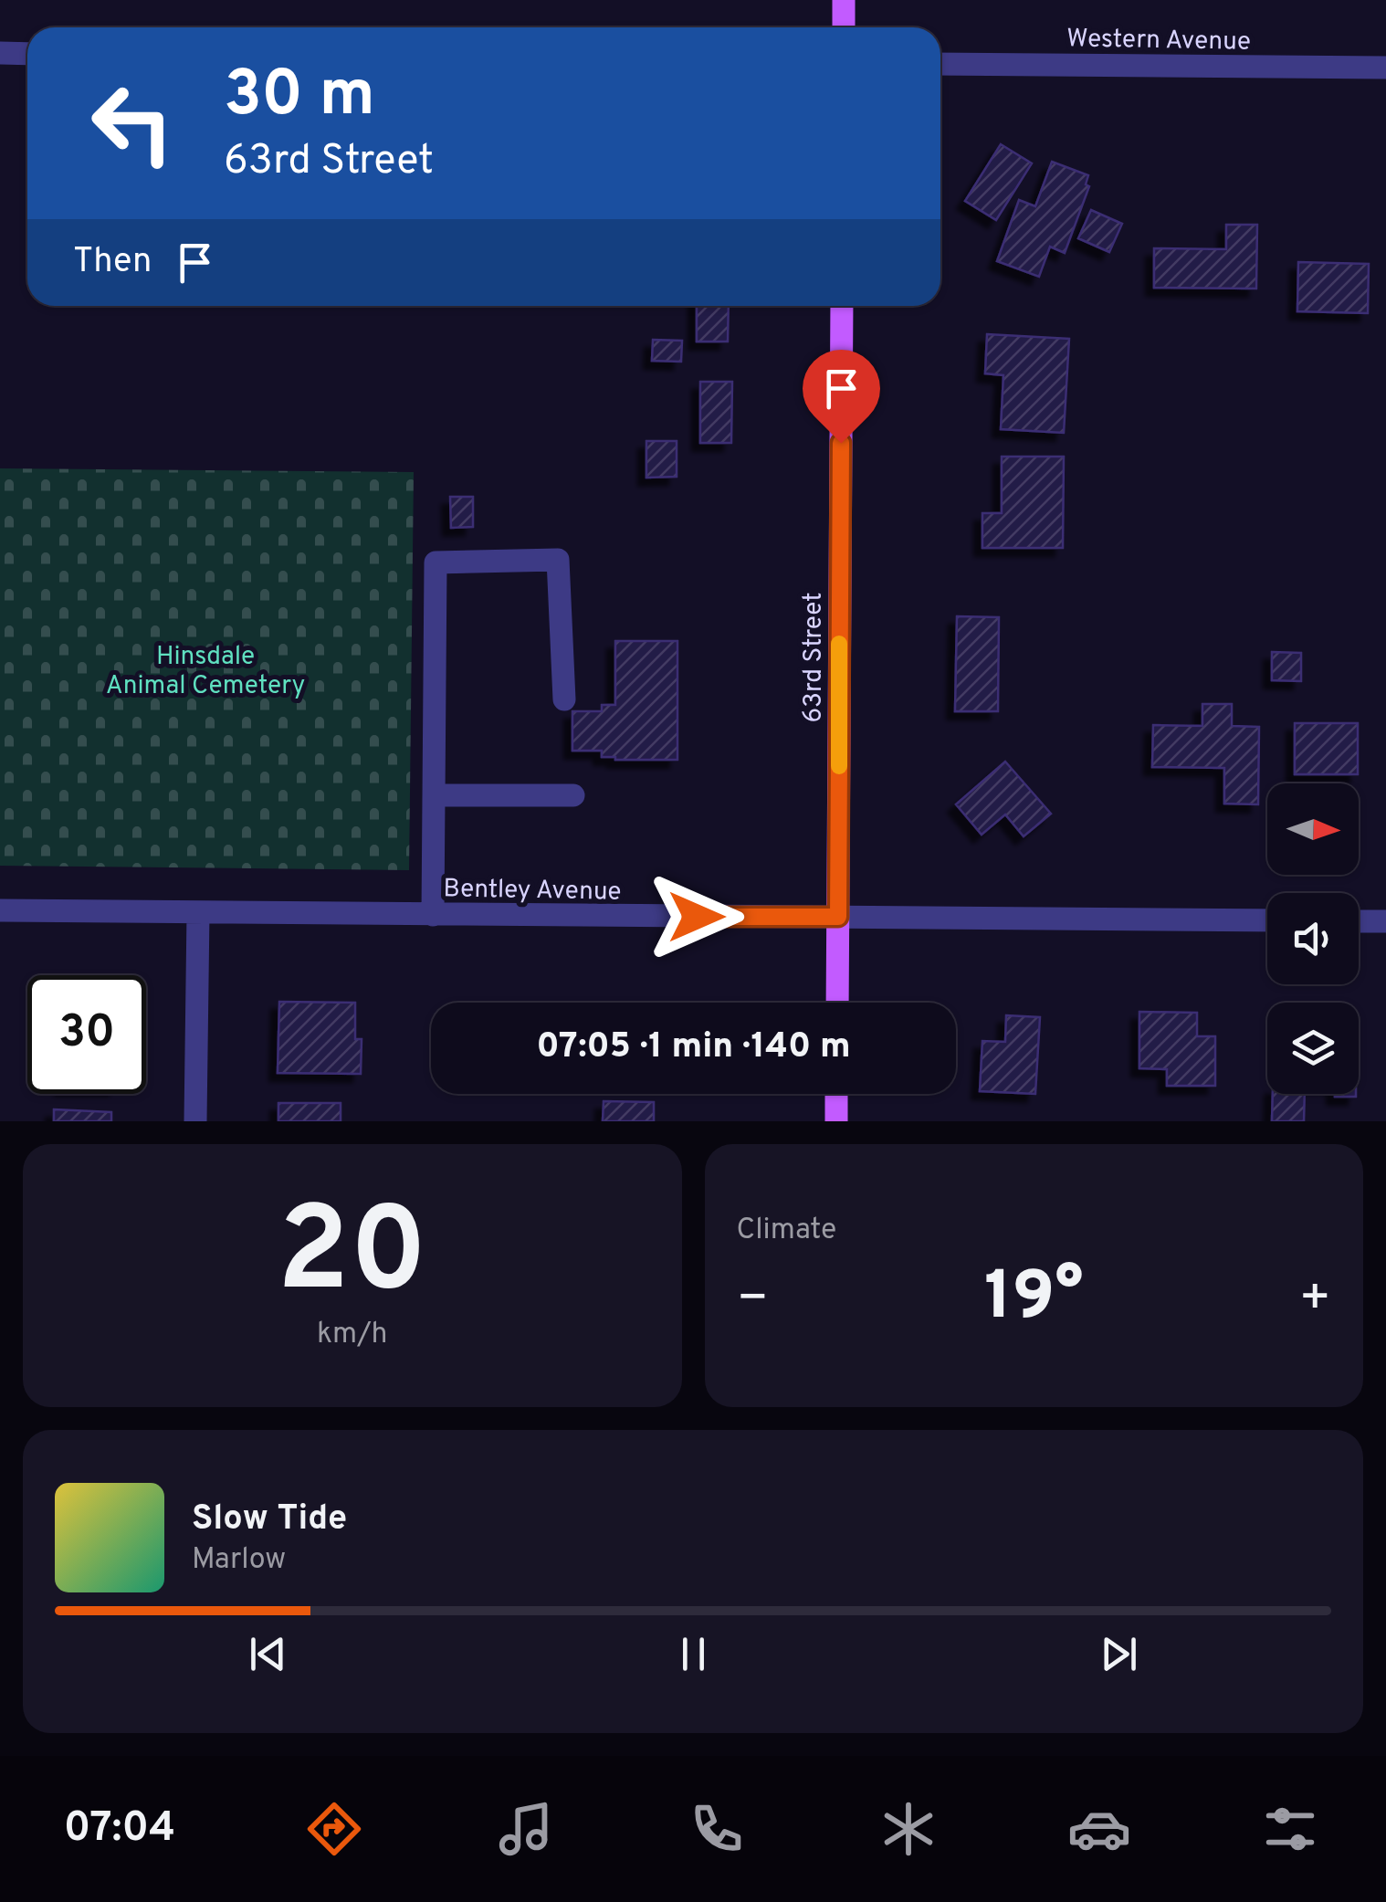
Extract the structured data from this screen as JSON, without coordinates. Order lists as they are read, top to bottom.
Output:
{
  "streets": {
    "main road": ["63rd Street"],
    "street": ["Western Avenue", "Bentley Avenue"]
  },
  "crossings": [
    ["63rd Street", "Bentley Avenue"]
  ],
  "parks": ["Hinsdale Animal Cemetery"],
  "north": "right",
  "page": {
    "turn": ["30 m", "63rd Street"],
    "then": "Then",
    "limit": "30",
    "trip": "07:05 · 1 min · 140 m",
    "tile": [
      ["20", "km/h"],
      "Climate"
    ],
    "heat": ["−", "19°", "+"],
    "song": ["Slow Tide", "Marlow"],
    "tabs": "07:04"
  }
}
